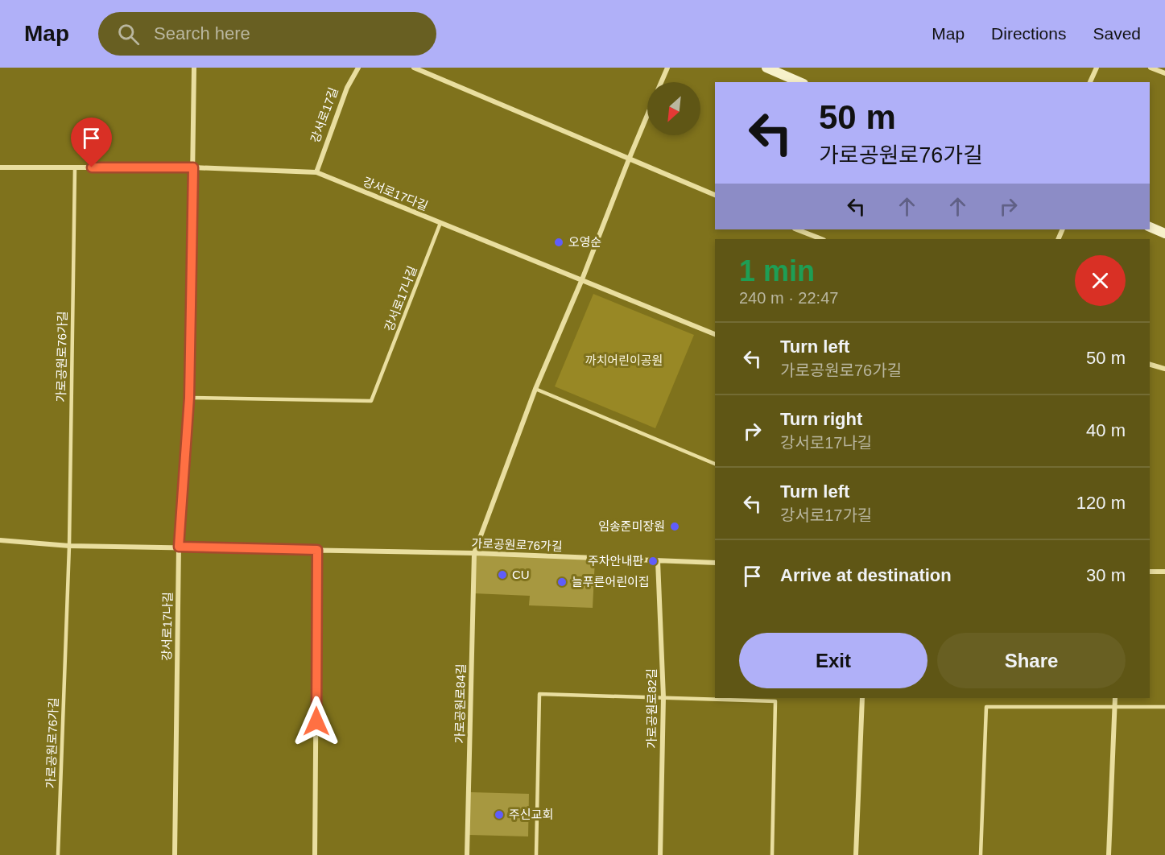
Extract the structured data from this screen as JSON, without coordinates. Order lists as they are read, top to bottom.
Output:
{
  "streets": {
    "street": [
      "강서로17길",
      "강서로17다길",
      "강서로17나길",
      "가로공원로76가길",
      "가로공원로84길",
      "가로공원로82길"
    ]
  },
  "crossings": [
    ["강서로17길", "강서로17다길"],
    ["강서로17다길", "강서로17나길"],
    ["강서로17다길", "가로공원로76가길"],
    ["강서로17나길", "가로공원로76가길"],
    ["가로공원로76가길", "가로공원로84길"],
    ["가로공원로76가길", "가로공원로82길"]
  ],
  "parks": ["까치어린이공원"],
  "places": [
    "오영순",
    "임송준미장원",
    "주차안내판",
    "CU",
    "늘푸른어린이집",
    "주신교회"
  ],
  "north": "bottom left",
  "page": {
    "header": "Map",
    "search": "Search here",
    "nav": ["Map", "Directions", "Saved"],
    "turn": ["50 m", "가로공원로76가길"],
    "heading": ["1 min", "240 m · 22:47"],
    "list": [
      {
        "name": "Turn left",
        "note": "가로공원로76가길",
        "value": "50 m"
      },
      {
        "name": "Turn right",
        "note": "강서로17나길",
        "value": "40 m"
      },
      {
        "name": "Turn left",
        "note": "강서로17가길",
        "value": "120 m"
      },
      {
        "name": "Arrive at destination",
        "value": "30 m"
      }
    ],
    "buttons": ["Exit", "Share"]
  }
}
